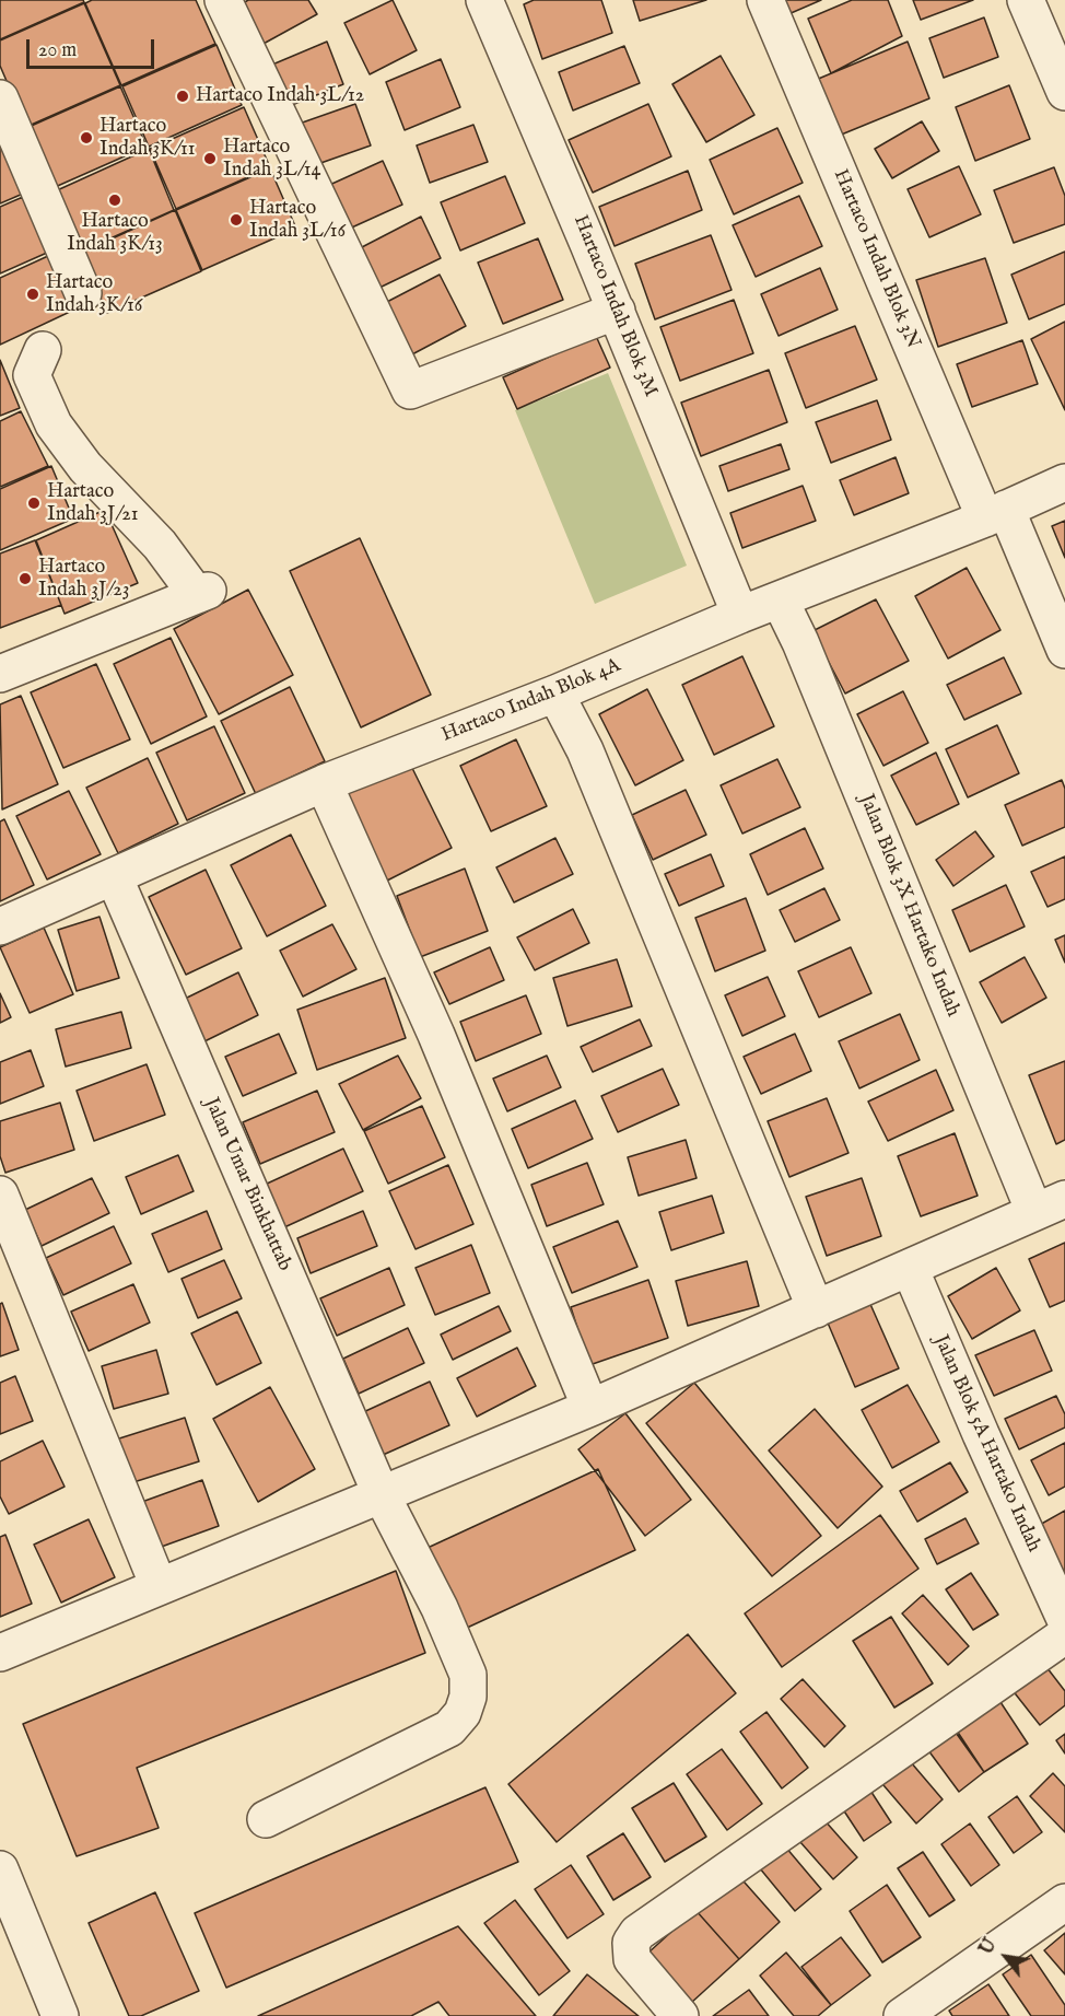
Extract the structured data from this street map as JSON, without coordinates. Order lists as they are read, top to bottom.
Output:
{
  "streets": {
    "street": [
      "Hartaco Indah Blok 3N",
      "Hartaco Indah Blok 3M",
      "Hartaco Indah Blok 4A",
      "Jalan Blok 3X Hartako Indah",
      "Jalan Umar Binkhattab",
      "Jalan Blok 5A Hartako Indah"
    ]
  },
  "crossings": [
    ["Hartaco Indah Blok 3N", "Hartaco Indah Blok 4A"],
    ["Hartaco Indah Blok 3M", "Hartaco Indah Blok 4A"],
    ["Hartaco Indah Blok 4A", "Jalan Blok 3X Hartako Indah"],
    ["Hartaco Indah Blok 4A", "Jalan Umar Binkhattab"]
  ],
  "places": [
    "Hartaco Indah 3L/12",
    "Hartaco Indah 3K/11",
    "Hartaco Indah 3L/14",
    "Hartaco Indah 3K/13",
    "Hartaco Indah 3L/16",
    "Hartaco Indah 3K/16",
    "Hartaco Indah 3J/21",
    "Hartaco Indah 3J/23"
  ],
  "scale_bar": "20 m",
  "north": "top left"
}
